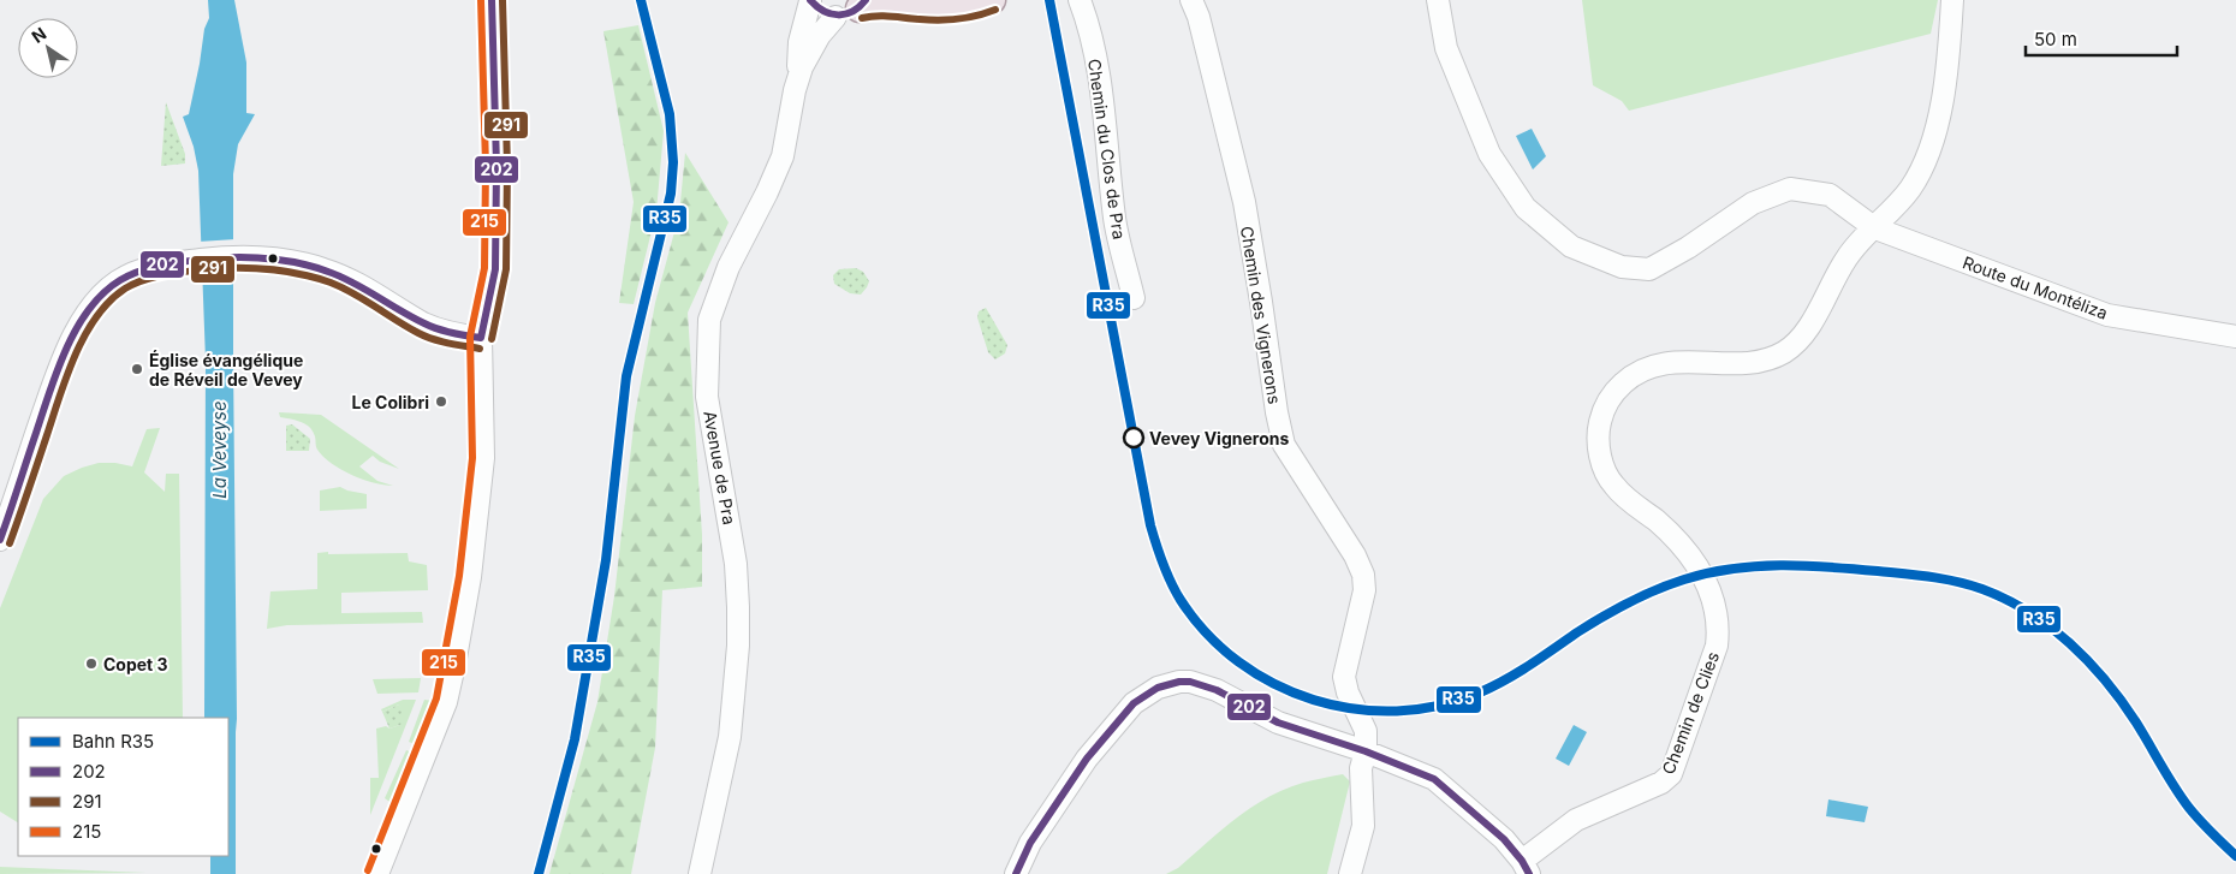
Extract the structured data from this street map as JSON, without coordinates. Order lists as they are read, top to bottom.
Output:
{
  "streets": {
    "street": [
      "Chemin du Clos de Pra",
      "Route du Montéliza",
      "Chemin des Vignerons",
      "Avenue de Pra",
      "Chemin de Clies"
    ]
  },
  "crossings": [
    ["Route du Montéliza", "Chemin de Clies"]
  ],
  "water": ["La Veveyse"],
  "places": [
    "Église évangélique de Réveil de Vevey",
    "Le Colibri",
    "Vevey Vignerons",
    "Copet 3"
  ],
  "lines": [
    "rail line R35",
    "transit line 202",
    "transit line 291",
    "transit line 215"
  ],
  "legend": [
    "Bahn R35",
    "202",
    "291",
    "215"
  ],
  "scale_bar": "50 m",
  "north": "top left"
}
